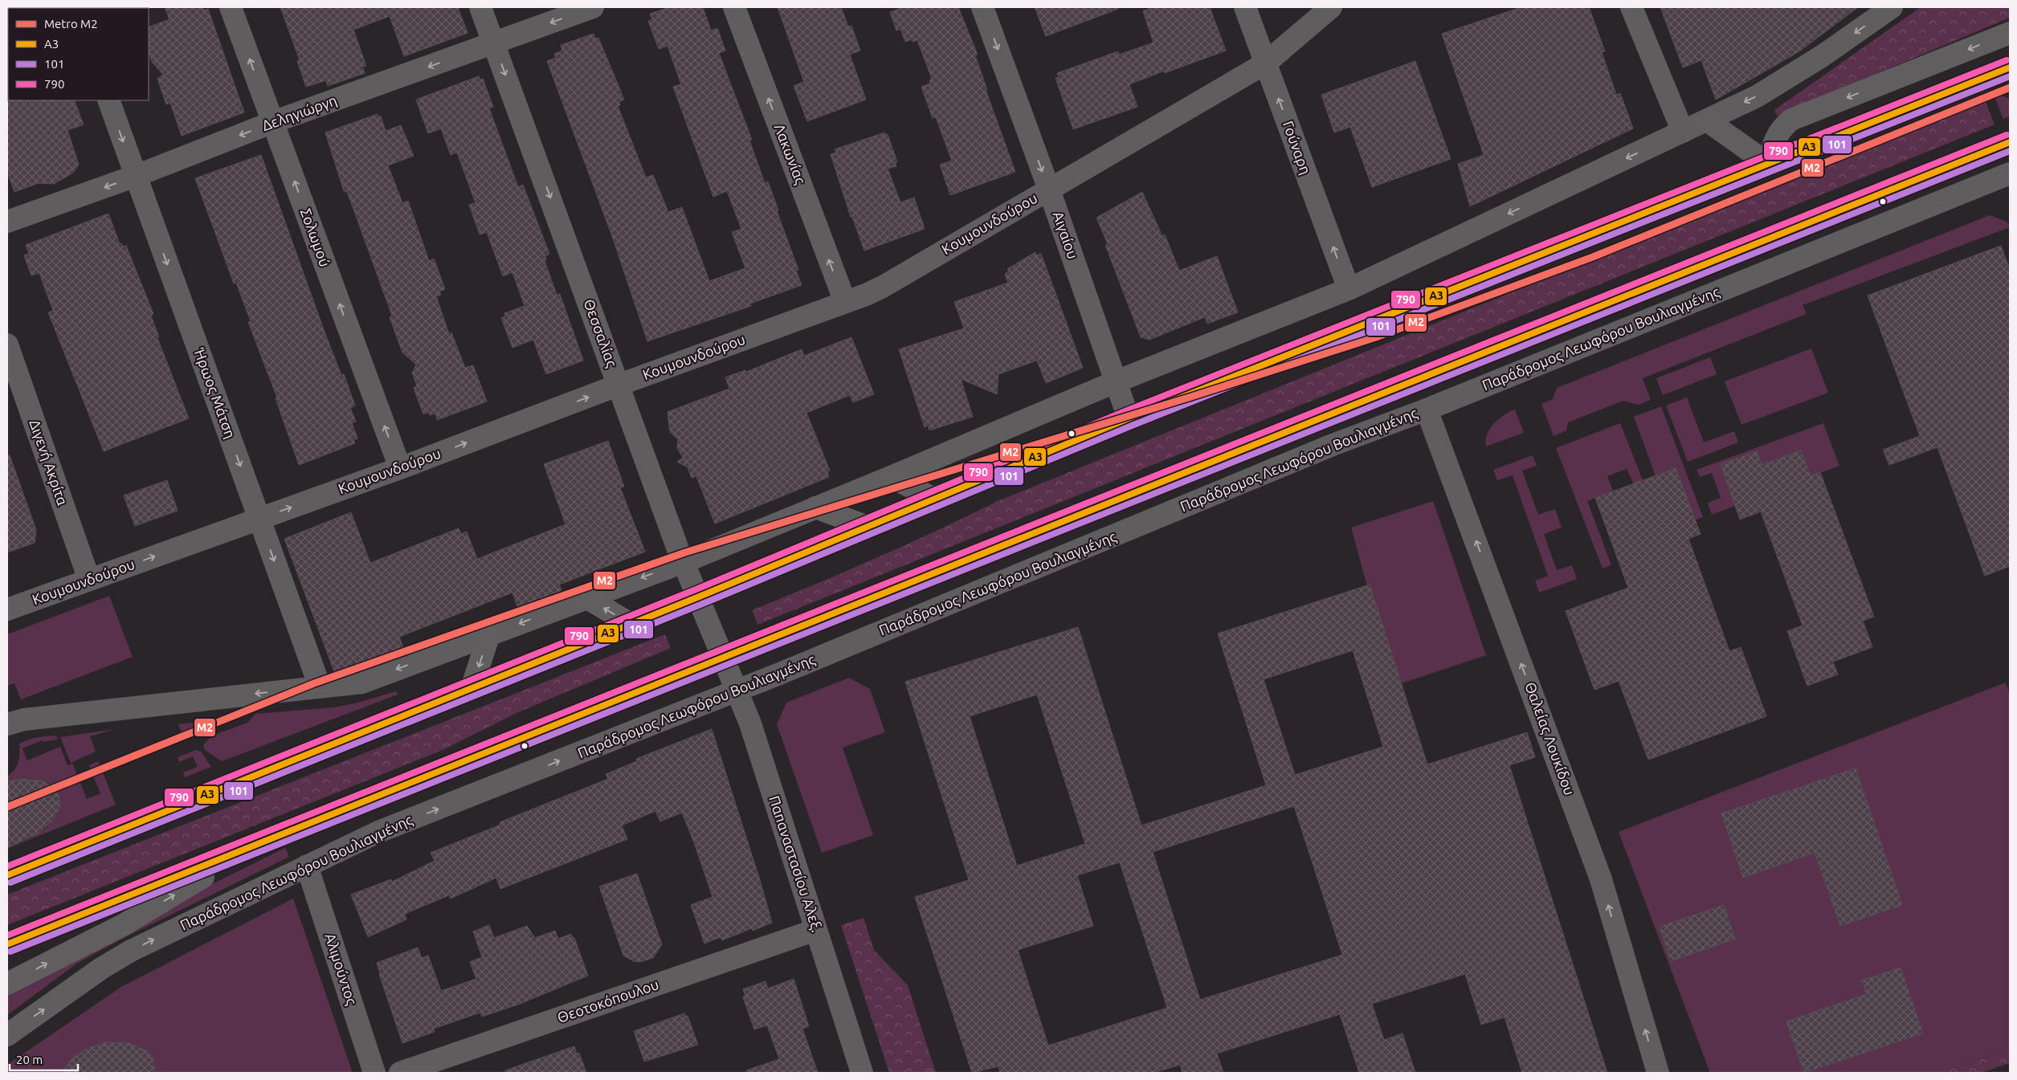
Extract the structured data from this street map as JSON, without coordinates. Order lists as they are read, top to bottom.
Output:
{
  "streets": {
    "street": [
      "Δεληγιώργη",
      "Γούναρη",
      "Λακωνίας",
      "Κουμουνδούρου",
      "Αιγαίου",
      "Σολωμού",
      "Θεσσαλίας",
      "Παράδρομος Λεωφόρου Βουλιαγμένης",
      "Ήρωος Μάτση",
      "Διγενή Ακρίτα",
      "Θαλείας Λουκίδου",
      "Παπαναστασίου Αλεξ.",
      "Αλιμούντος",
      "Θεοτοκόπουλου"
    ]
  },
  "crossings": [
    ["Δεληγιώργη", "Σολωμού"],
    ["Δεληγιώργη", "Θεσσαλίας"],
    ["Δεληγιώργη", "Ήρωος Μάτση"],
    ["Γούναρη", "Κουμουνδούρου"],
    ["Λακωνίας", "Κουμουνδούρου"],
    ["Κουμουνδούρου", "Αιγαίου"],
    ["Κουμουνδούρου", "Σολωμού"],
    ["Κουμουνδούρου", "Θεσσαλίας"],
    ["Κουμουνδούρου", "Ήρωος Μάτση"],
    ["Κουμουνδούρου", "Διγενή Ακρίτα"],
    ["Θεσσαλίας", "Παπαναστασίου Αλεξ."],
    ["Παράδρομος Λεωφόρου Βουλιαγμένης", "Θαλείας Λουκίδου"],
    ["Παράδρομος Λεωφόρου Βουλιαγμένης", "Παπαναστασίου Αλεξ."],
    ["Παράδρομος Λεωφόρου Βουλιαγμένης", "Αλιμούντος"],
    ["Παπαναστασίου Αλεξ.", "Θεοτοκόπουλου"]
  ],
  "one_way": [
    "Δεληγιώργη",
    "Γούναρη",
    "Λακωνίας",
    "Αιγαίου",
    "Σολωμού",
    "Θεσσαλίας",
    "Ήρωος Μάτση",
    "Θαλείας Λουκίδου"
  ],
  "lines": [
    "transit line 790",
    "transit line Α3",
    "transit line 101",
    "metro line Μ2"
  ],
  "legend": [
    "Metro Μ2",
    "Α3",
    "101",
    "790"
  ],
  "scale_bar": "20 m"
}
